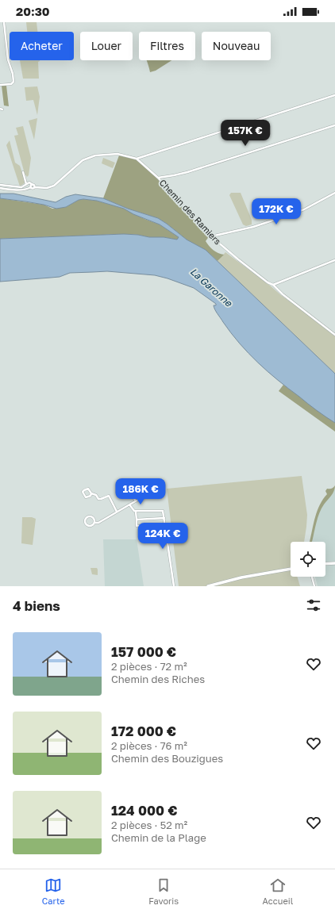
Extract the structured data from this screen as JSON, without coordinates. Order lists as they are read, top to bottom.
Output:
{
  "streets": {
    "street": ["Chemin des Ramiers"]
  },
  "water": ["La Garonne"],
  "page": {
    "status": "20:30",
    "chip": [
      "Acheter",
      "Louer",
      "Filtres",
      "Nouveau"
    ],
    "price": [
      "157K €",
      "172K €",
      "186K €",
      "124K €"
    ],
    "heading": "4 biens",
    "list": [
      {
        "name": "157 000 €",
        "note": "2 pièces · 72 m² · Chemin des Riches"
      },
      {
        "name": "172 000 €",
        "note": "2 pièces · 76 m² · Chemin des Bouzigues"
      },
      {
        "name": "124 000 €",
        "note": "2 pièces · 52 m² · Chemin de la Plage"
      }
    ],
    "tabs": ["Carte", "Favoris", "Accueil"]
  }
}
